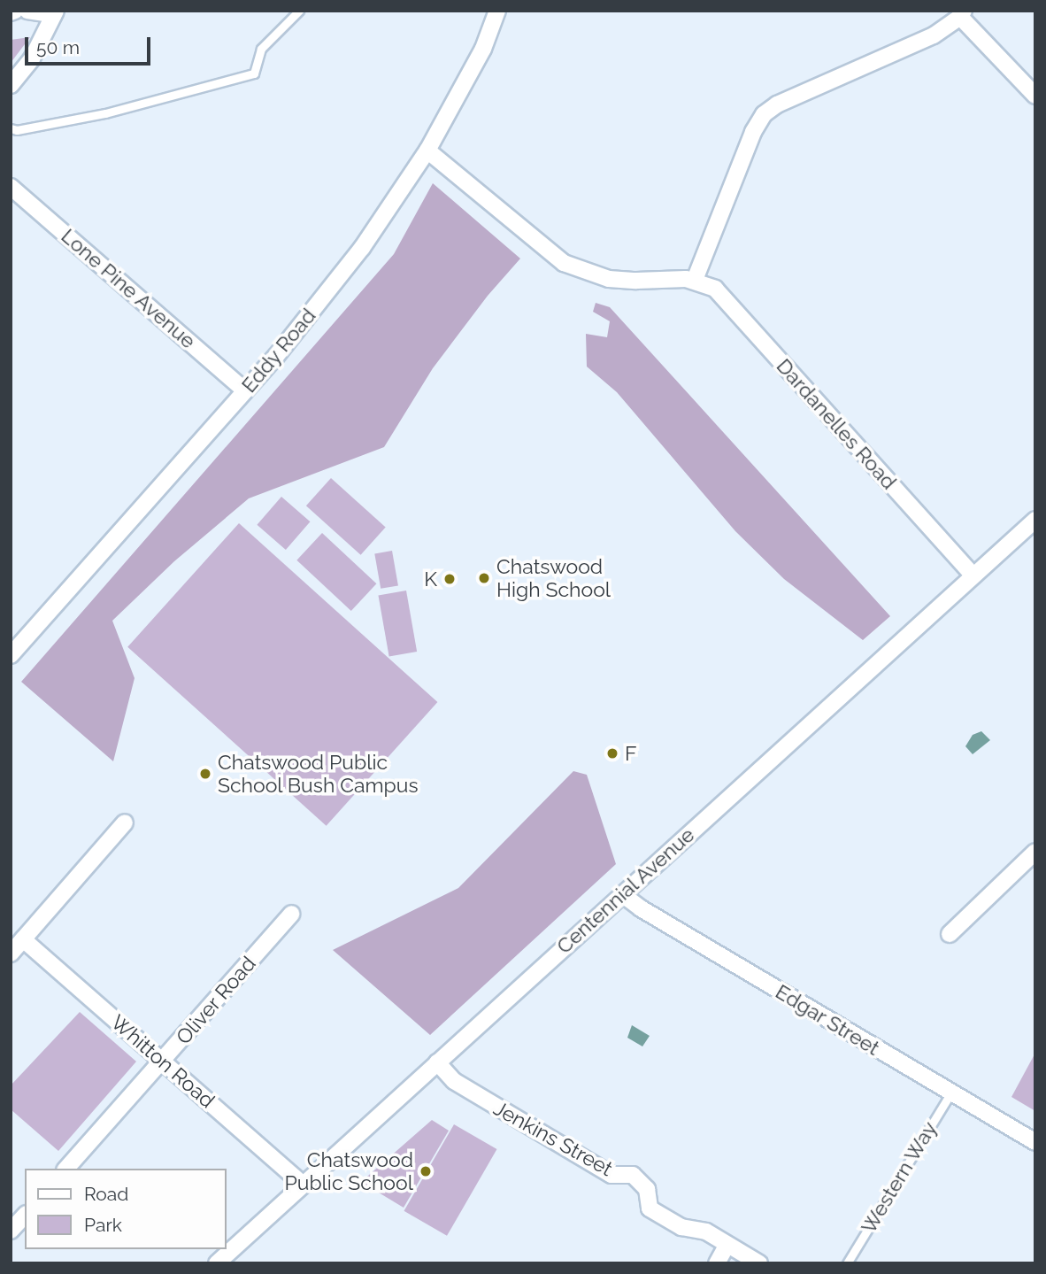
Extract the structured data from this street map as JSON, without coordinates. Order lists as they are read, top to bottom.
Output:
{
  "streets": {
    "street": [
      "Lone Pine Avenue",
      "Eddy Road",
      "Dardanelles Road",
      "Centennial Avenue",
      "Oliver Road",
      "Edgar Street",
      "Whitton Road",
      "Jenkins Street"
    ],
    "lane": ["Western Way"]
  },
  "crossings": [
    ["Lone Pine Avenue", "Eddy Road"],
    ["Dardanelles Road", "Centennial Avenue"],
    ["Centennial Avenue", "Edgar Street"],
    ["Centennial Avenue", "Whitton Road"],
    ["Centennial Avenue", "Jenkins Street"],
    ["Oliver Road", "Whitton Road"],
    ["Edgar Street", "Western Way"]
  ],
  "places": [
    "Chatswood High School",
    "K",
    "F",
    "Chatswood Public School Bush Campus",
    "Chatswood Public School"
  ],
  "legend": ["Road", "Park"],
  "scale_bar": "50 m"
}
